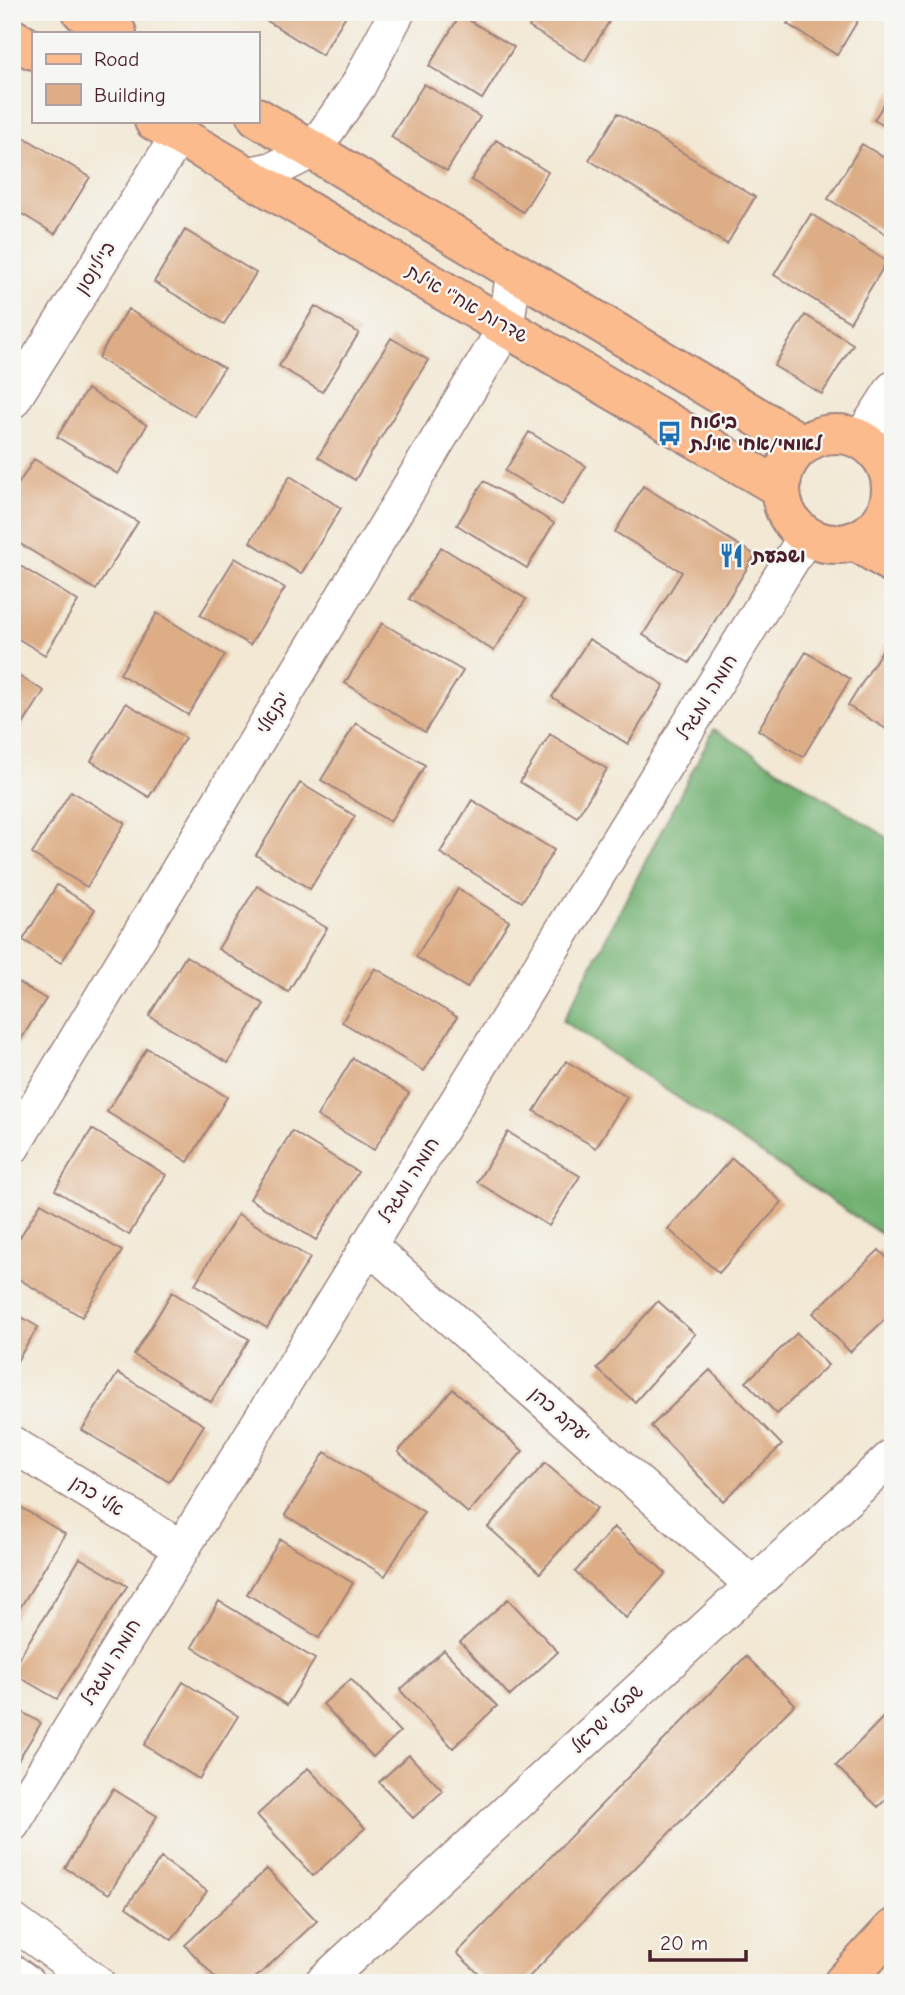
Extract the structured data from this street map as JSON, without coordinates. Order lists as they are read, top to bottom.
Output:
{
  "streets": {
    "main road": ["שדרות אח\"י אילת"],
    "street": [
      "ביילינסון",
      "חומה ומגדל",
      "יבנאלי",
      "יעקב כהן",
      "אלי כהן",
      "שבטי ישראל"
    ]
  },
  "crossings": [
    ["ביילינסון", "שדרות אח\"י אילת"],
    ["שדרות אח\"י אילת", "חומה ומגדל"],
    ["שדרות אח\"י אילת", "יבנאלי"],
    ["חומה ומגדל", "יעקב כהן"],
    ["חומה ומגדל", "אלי כהן"],
    ["יעקב כהן", "שבטי ישראל"]
  ],
  "places": {
    "bus stop": ["ביטוח לאומי/אחי אילת"],
    "restaurant": ["ושבעת"]
  },
  "legend": ["Road", "Building"],
  "scale_bar": "20 m"
}
